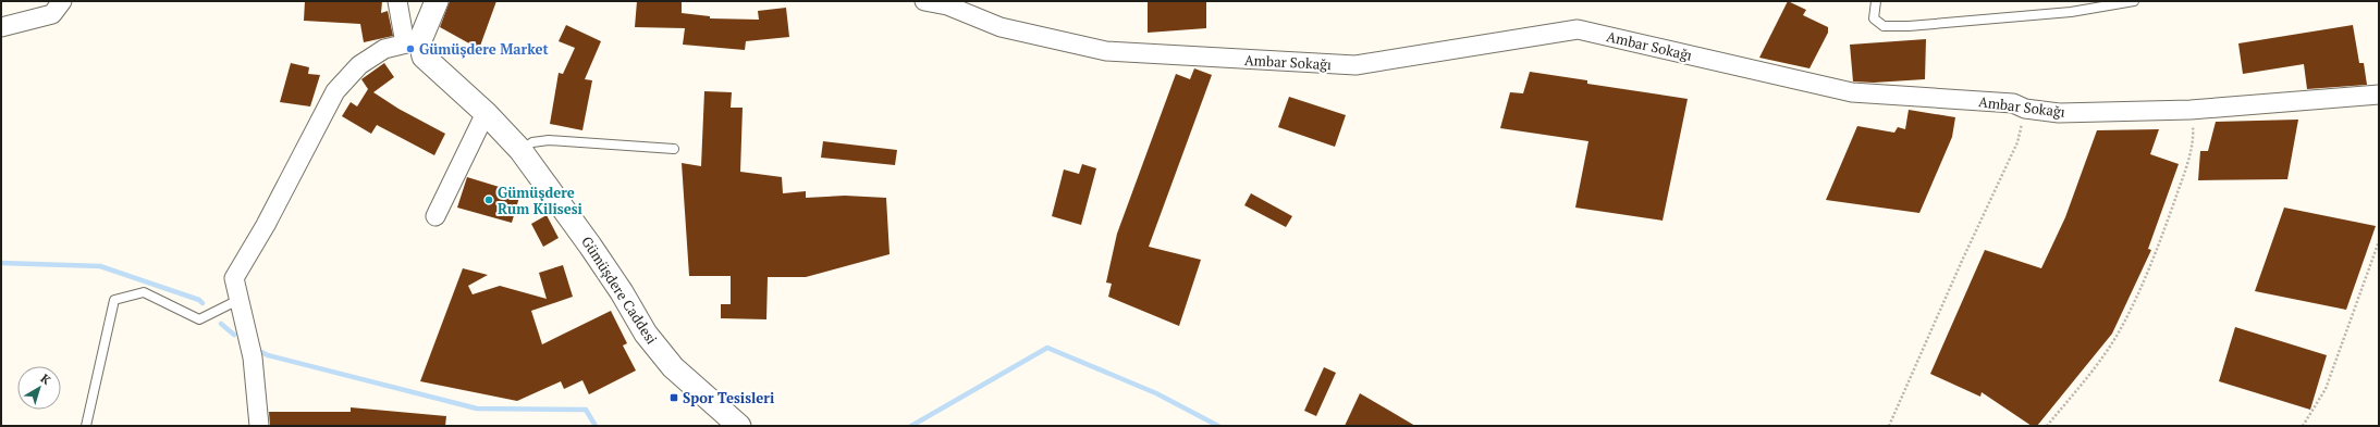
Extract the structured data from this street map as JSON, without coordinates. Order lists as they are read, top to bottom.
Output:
{
  "streets": {
    "street": ["Ambar Sokağı", "Gümüşdere Caddesi"]
  },
  "places": {
    "other": ["Gümüşdere Market", "Gümüşdere Rum Kilisesi"],
    "transit": ["Spor Tesisleri"]
  },
  "north": "top right"
}
